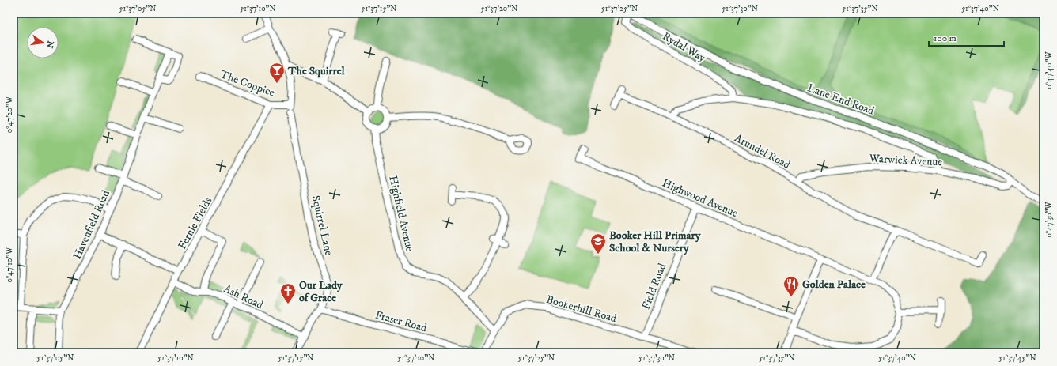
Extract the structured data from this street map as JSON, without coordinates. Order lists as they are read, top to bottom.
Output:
{
  "streets": {
    "street": [
      "Rydal Way",
      "The Coppice",
      "Lane End Road",
      "Arundel Road",
      "Warwick Avenue",
      "Highwood Avenue",
      "Highfield Avenue",
      "Fernie Fields",
      "Havenfield Road",
      "Squirrel Lane",
      "Field Road",
      "Ash Road",
      "Bookerhill Road",
      "Fraser Road"
    ]
  },
  "crossings": [
    ["Rydal Way", "Lane End Road"],
    ["The Coppice", "Fernie Fields"],
    ["The Coppice", "Squirrel Lane"],
    ["Lane End Road", "Warwick Avenue"],
    ["Arundel Road", "Warwick Avenue"],
    ["Highwood Avenue", "Field Road"],
    ["Highfield Avenue", "Bookerhill Road"],
    ["Fernie Fields", "Ash Road"],
    ["Squirrel Lane", "Ash Road"],
    ["Squirrel Lane", "Fraser Road"],
    ["Field Road", "Bookerhill Road"]
  ],
  "places": {
    "bar": ["The Squirrel"],
    "school or university": ["Booker Hill Primary School & Nursery"],
    "restaurant": ["Golden Palace"],
    "church": ["Our Lady of Grace"]
  },
  "scale_bar": "100 m",
  "north": "right",
  "coordinates": [
    "51°37'05\"N",
    "51°37'10\"N",
    "51°37'15\"N",
    "51°37'20\"N",
    "51°37'25\"N",
    "51°37'30\"N",
    "51°37'35\"N",
    "51°37'40\"N",
    "0°47'40\"W",
    "0°47'20\"W",
    "0°47'30\"W",
    "0°47'10\"W",
    "51°37'45\"N"
  ]
}
